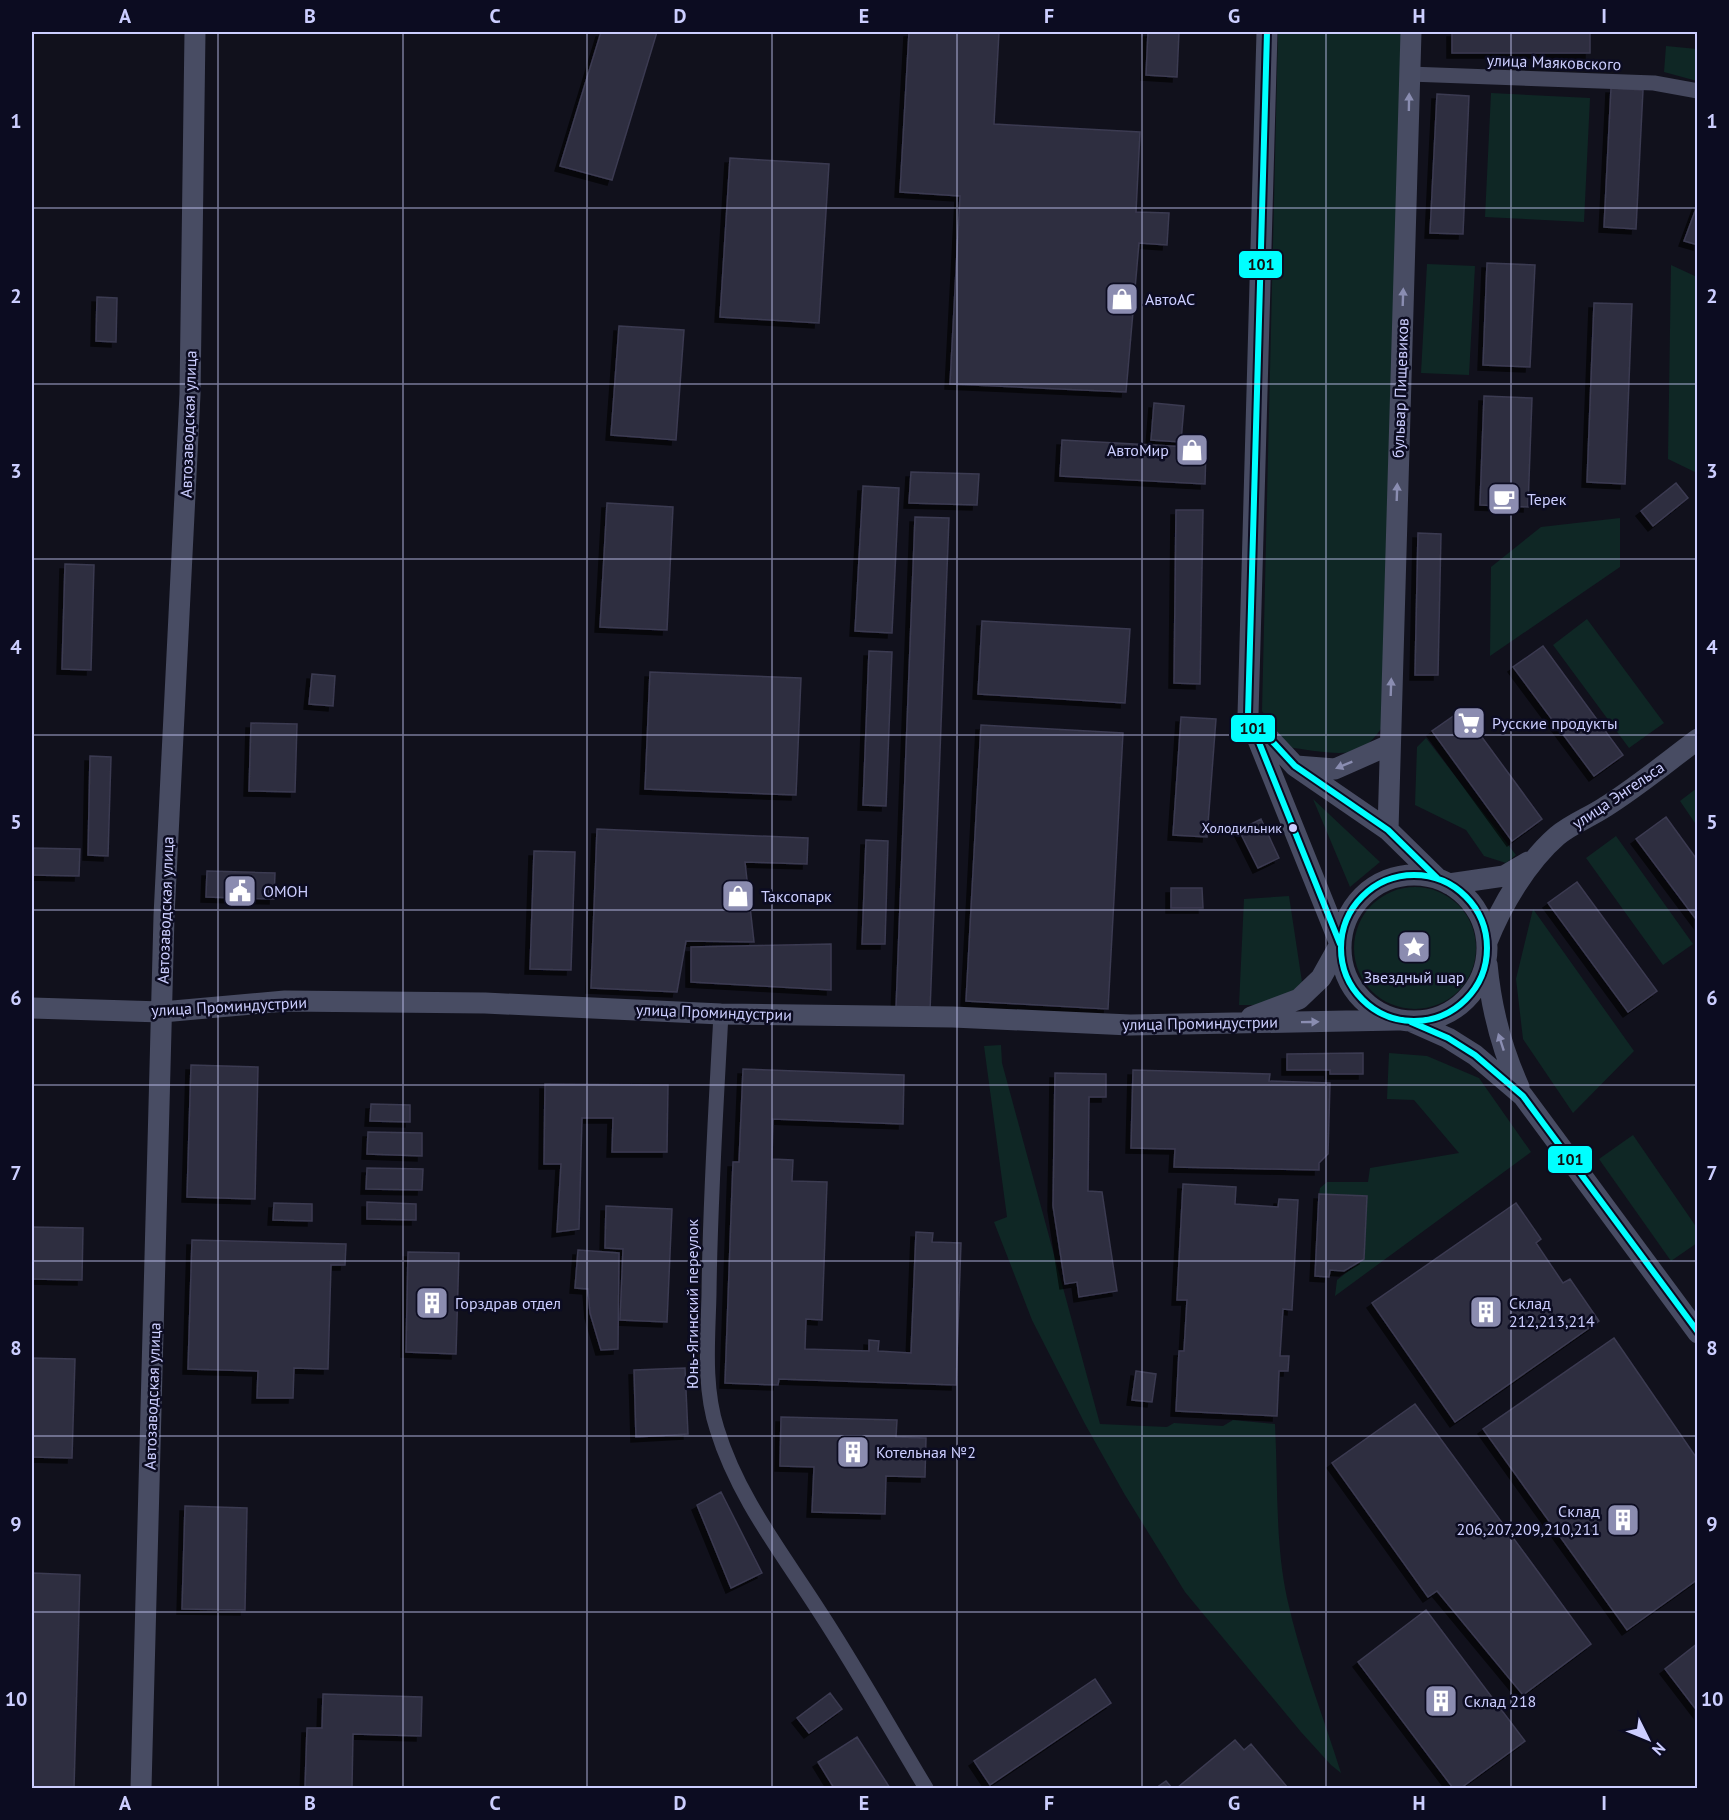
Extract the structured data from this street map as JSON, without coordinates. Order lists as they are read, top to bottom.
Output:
{
  "streets": {
    "main road": [
      "бульвар Пищевиков",
      "Автозаводская улица",
      "улица Энгельса",
      "улица Проминдустрии"
    ],
    "street": ["улица Маяковского", "Юнь-Ягинский переулок"]
  },
  "crossings": [
    ["улица Маяковского", "бульвар Пищевиков"],
    ["Автозаводская улица", "улица Проминдустрии"],
    ["улица Энгельса", "улица Проминдустрии"],
    ["улица Проминдустрии", "Юнь-Ягинский переулок"]
  ],
  "places": {
    "shop": ["АвтоАС", "АвтоМир", "Таксопарк"],
    "cafe": ["Терек"],
    "supermarket": ["Русские продукты"],
    "other": ["Холодильник"],
    "public building": ["ОМОН"],
    "place": ["Звездный шар"],
    "building": [
      "Горздрав отдел",
      "Склад 212,213,214",
      "Котельная №2",
      "Склад 206,207,209,210,211",
      "Склад 218"
    ]
  },
  "lines": ["transit line 101"],
  "north": "bottom right",
  "grid": {
    "columns": [
      "A",
      "B",
      "C",
      "D",
      "E",
      "F",
      "G",
      "H",
      "I"
    ],
    "rows": [
      "1",
      "2",
      "3",
      "4",
      "5",
      "6",
      "7",
      "8",
      "9",
      "10"
    ]
  }
}
